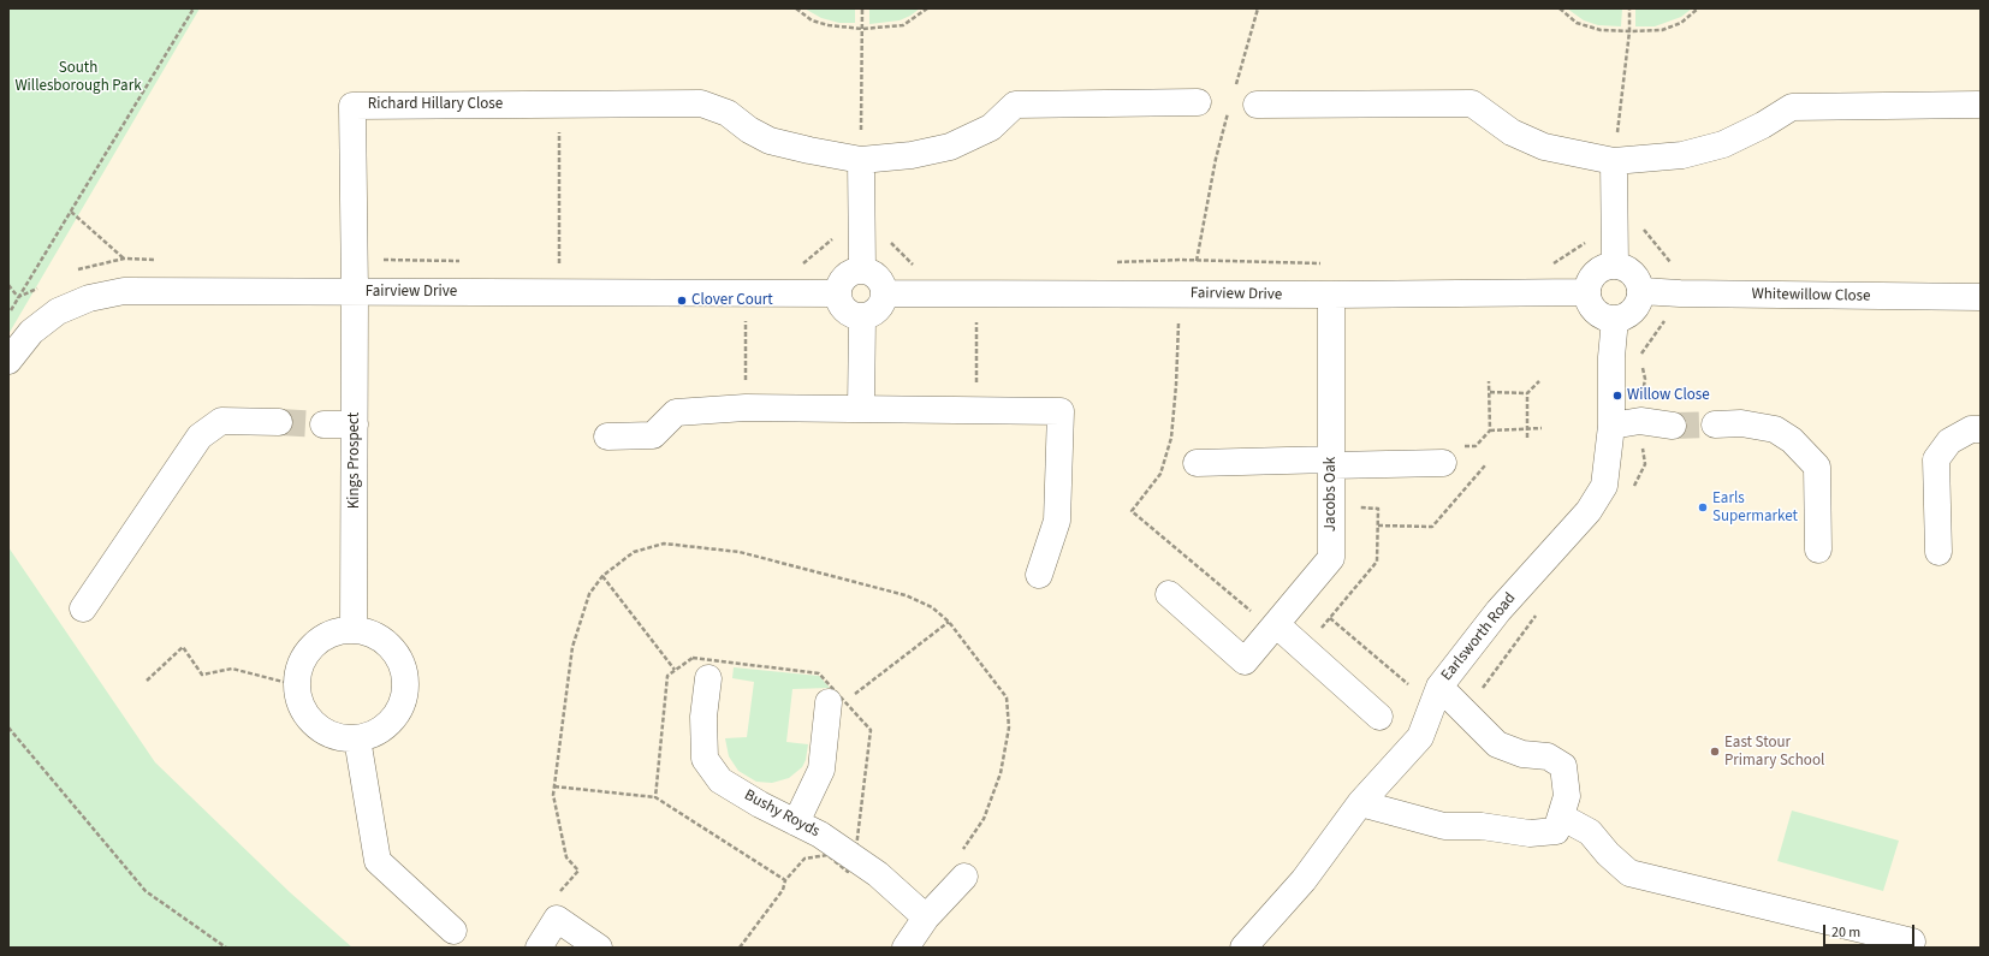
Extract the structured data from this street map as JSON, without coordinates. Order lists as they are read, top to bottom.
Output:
{
  "streets": {
    "street": [
      "Richard Hillary Close",
      "Fairview Drive",
      "Whitewillow Close",
      "Kings Prospect",
      "Jacobs Oak",
      "Earlsworth Road",
      "Bushy Royds"
    ]
  },
  "crossings": [
    ["Richard Hillary Close", "Fairview Drive"],
    ["Richard Hillary Close", "Kings Prospect"],
    ["Fairview Drive", "Whitewillow Close"],
    ["Fairview Drive", "Kings Prospect"],
    ["Fairview Drive", "Jacobs Oak"],
    ["Fairview Drive", "Earlsworth Road"],
    ["Whitewillow Close", "Earlsworth Road"]
  ],
  "parks": ["South Willesborough Park"],
  "places": [
    "Clover Court",
    "Willow Close",
    "Earls Supermarket",
    "East Stour Primary School"
  ],
  "scale_bar": "20 m"
}
